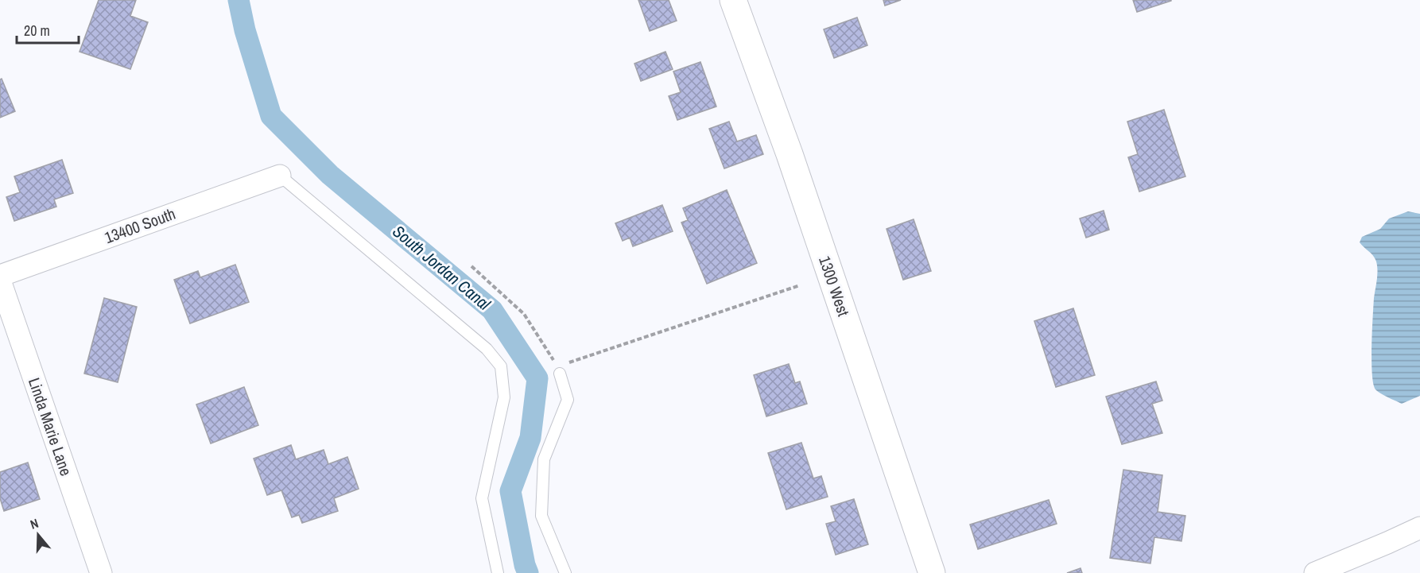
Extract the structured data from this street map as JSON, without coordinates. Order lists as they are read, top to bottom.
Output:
{
  "streets": {
    "street": ["13400 South", "1300 West", "Linda Marie Lane"]
  },
  "water": ["South Jordan Canal"],
  "scale_bar": "20 m",
  "north": "top"
}
